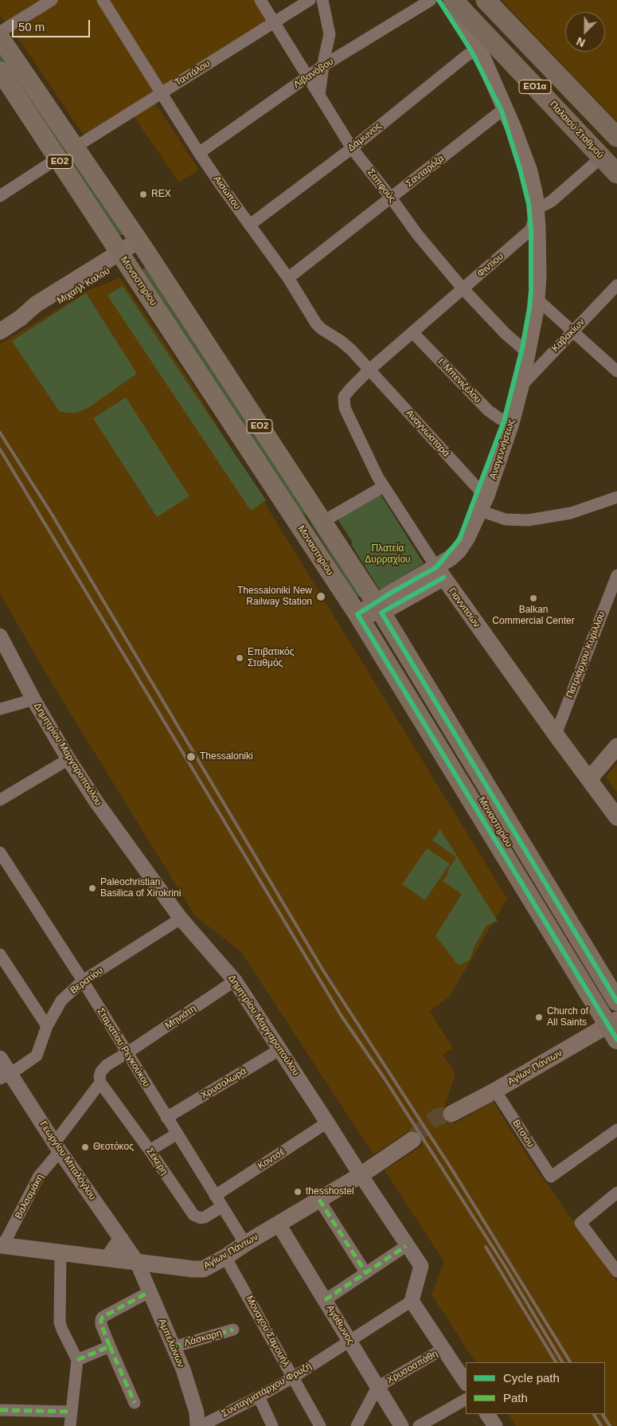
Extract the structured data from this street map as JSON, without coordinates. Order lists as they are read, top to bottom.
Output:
{
  "streets": {
    "highway": ["ΕΟ1α", "Παλαιού Σταθμού"],
    "main road": [
      "ΕΟ2",
      "Μοναστηρίου",
      "Μιχαήλ Καλού",
      "Αναγεννήσεως",
      "Γιαννιτσών",
      "Αγίων Πάντων"
    ],
    "street": [
      "Ταντάλου",
      "Λιβανόβου",
      "Δάμωνος",
      "Σανταρόζα",
      "Σαπφούς",
      "Αισώπου",
      "Φιντίου",
      "Καβακίων",
      "Ι. Μπενιζέλου",
      "Αναγνωσταρά",
      "Πατριάρχου Κυρίλλου",
      "Δημητρίου Μαργαροπούλου",
      "Βερατίου",
      "Μηνιάτη",
      "Σταματίου Ρεγκούκου",
      "Χρυσολωρά",
      "Βιτσίου",
      "Κοντσέ",
      "Γεωργίου Μπαλόγλου",
      "Σέκερη",
      "Βαλσαμάκη",
      "Αγάθωνος",
      "Μοναχού Σαμουήλ",
      "Λάσκαρη",
      "Αμπελώνων",
      "Χρυσοσπάθη",
      "Συνταγματάρχου Φρυζή"
    ]
  },
  "crossings": [
    ["Ταντάλου", "Σαπφούς"],
    ["Ταντάλου", "Αισώπου"],
    ["Ταντάλου", "Μοναστηρίου"],
    ["Λιβανόβου", "Σαπφούς"],
    ["Λιβανόβου", "Αισώπου"],
    ["Δάμωνος", "Σαπφούς"],
    ["Δάμωνος", "Αισώπου"],
    ["Δάμωνος", "Αναγεννήσεως"],
    ["Σανταρόζα", "Σαπφούς"],
    ["Σανταρόζα", "Αισώπου"],
    ["Σανταρόζα", "Αναγεννήσεως"],
    ["Σαπφούς", "Φιντίου"],
    ["Σαπφούς", "Αναγεννήσεως"],
    ["Αισώπου", "Φιντίου"],
    ["Αισώπου", "Αναγνωσταρά"],
    ["Αισώπου", "Γιαννιτσών"],
    ["Φιντίου", "Ι. Μπενιζέλου"],
    ["Φιντίου", "Αναγνωσταρά"],
    ["Φιντίου", "Αναγεννήσεως"],
    ["Φιντίου", "Γιαννιτσών"],
    ["Μοναστηρίου", "Μιχαήλ Καλού"],
    ["Μοναστηρίου", "Αναγεννήσεως"],
    ["Μοναστηρίου", "Αγίων Πάντων"],
    ["Καβακίων", "Αναγεννήσεως"],
    ["Ι. Μπενιζέλου", "Αναγεννήσεως"],
    ["Αναγνωσταρά", "Αναγεννήσεως"],
    ["Αναγνωσταρά", "Γιαννιτσών"],
    ["Αναγεννήσεως", "Γιαννιτσών"],
    ["Γιαννιτσών", "Πατριάρχου Κυρίλλου"],
    ["Δημητρίου Μαργαροπούλου", "Βερατίου"],
    ["Δημητρίου Μαργαροπούλου", "Μηνιάτη"],
    ["Δημητρίου Μαργαροπούλου", "Αγίων Πάντων"],
    ["Δημητρίου Μαργαροπούλου", "Χρυσολωρά"],
    ["Δημητρίου Μαργαροπούλου", "Κοντσέ"],
    ["Δημητρίου Μαργαροπούλου", "Συνταγματάρχου Φρυζή"],
    ["Βερατίου", "Σταματίου Ρεγκούκου"],
    ["Βερατίου", "Γεωργίου Μπαλόγλου"],
    ["Μηνιάτη", "Σταματίου Ρεγκούκου"],
    ["Σταματίου Ρεγκούκου", "Αγίων Πάντων"],
    ["Σταματίου Ρεγκούκου", "Χρυσολωρά"],
    ["Σταματίου Ρεγκούκου", "Κοντσέ"],
    ["Σταματίου Ρεγκούκου", "Σέκερη"],
    ["Αγίων Πάντων", "Βιτσίου"],
    ["Αγίων Πάντων", "Γεωργίου Μπαλόγλου"],
    ["Αγίων Πάντων", "Βαλσαμάκη"],
    ["Αγίων Πάντων", "Αγάθωνος"],
    ["Αγίων Πάντων", "Μοναχού Σαμουήλ"],
    ["Αγίων Πάντων", "Αμπελώνων"],
    ["Γεωργίου Μπαλόγλου", "Βαλσαμάκη"],
    ["Γεωργίου Μπαλόγλου", "Αμπελώνων"],
    ["Αγάθωνος", "Χρυσοσπάθη"],
    ["Αγάθωνος", "Συνταγματάρχου Φρυζή"],
    ["Μοναχού Σαμουήλ", "Συνταγματάρχου Φρυζή"],
    ["Λάσκαρη", "Αμπελώνων"]
  ],
  "parks": ["Πλατεία Δυρραχίου"],
  "places": [
    "REX",
    "Thessaloniki New Railway Station",
    "Balkan Commercial Center",
    "Επιβατικός Σταθμός",
    "Thessaloniki",
    "Paleochristian Basilica of Xirokrini",
    "Church of All Saints",
    "Θεοτόκος",
    "thesshostel"
  ],
  "legend": ["Cycle path", "Path"],
  "scale_bar": "50 m",
  "north": "bottom left"
}
